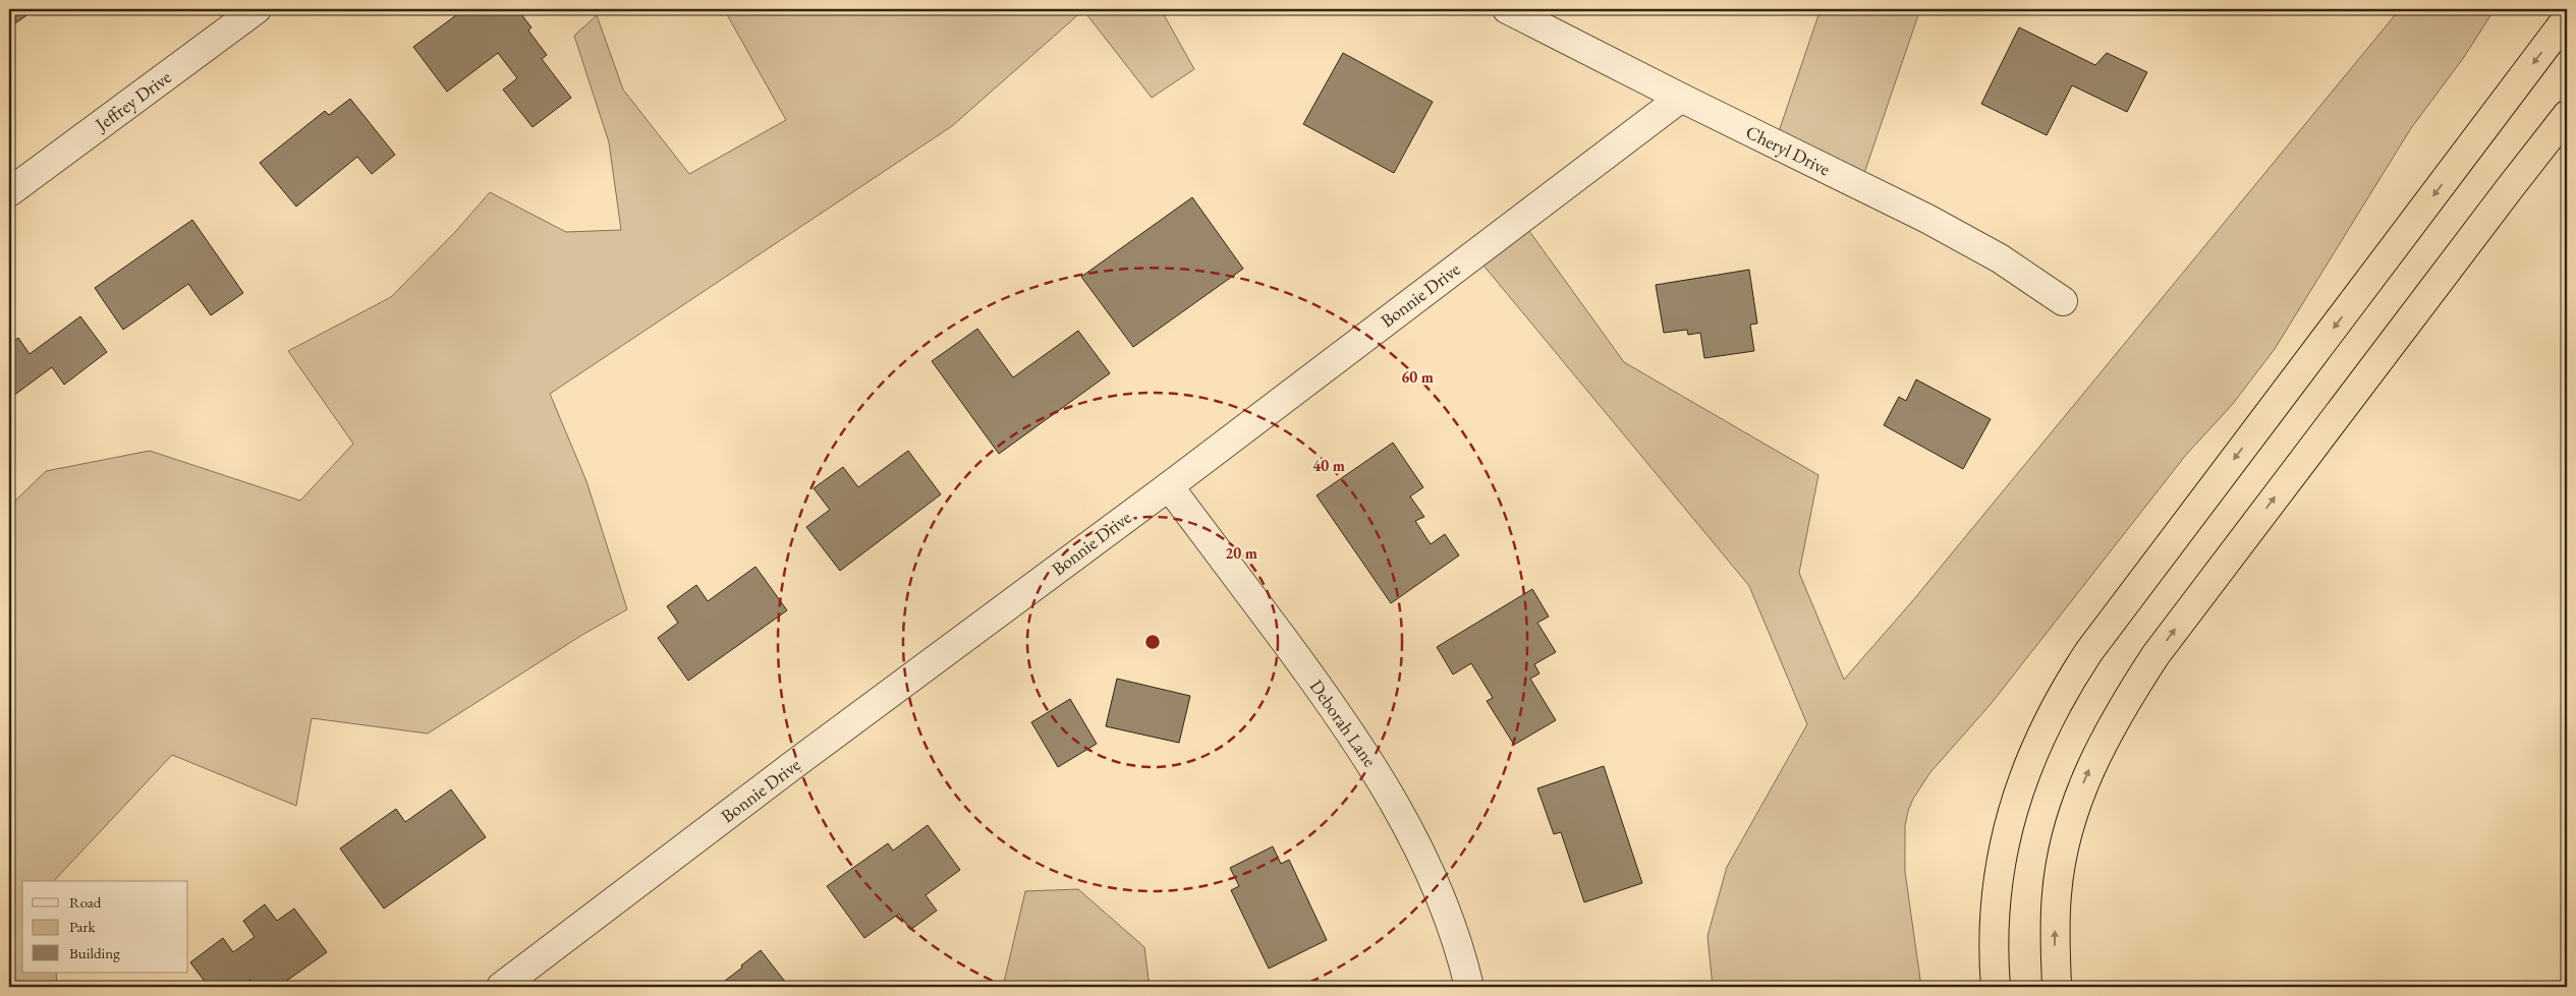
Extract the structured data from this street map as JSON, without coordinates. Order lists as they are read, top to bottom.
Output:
{
  "streets": {
    "street": [
      "Jeffrey Drive",
      "Cheryl Drive",
      "Bonnie Drive",
      "Deborah Lane"
    ]
  },
  "crossings": [
    ["Cheryl Drive", "Bonnie Drive"],
    ["Bonnie Drive", "Deborah Lane"]
  ],
  "legend": ["Road", "Park", "Building"],
  "rings": ["60 m", "40 m", "20 m"]
}
